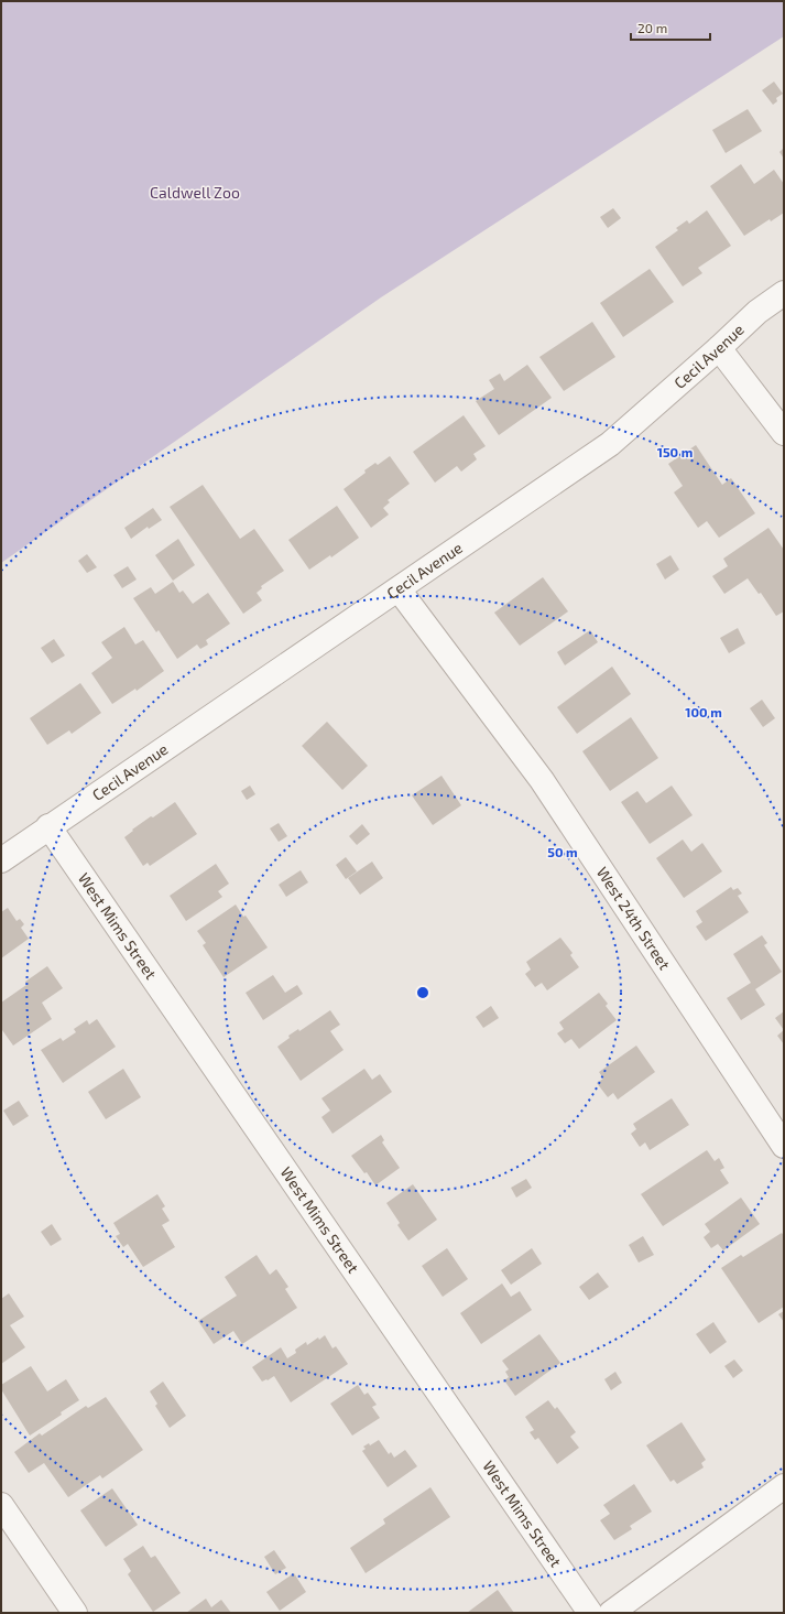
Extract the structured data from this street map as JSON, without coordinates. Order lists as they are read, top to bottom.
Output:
{
  "streets": {
    "street": ["Cecil Avenue", "West 24th Street", "West Mims Street"]
  },
  "crossings": [
    ["Cecil Avenue", "West 24th Street"],
    ["Cecil Avenue", "West Mims Street"]
  ],
  "parks": ["Caldwell Zoo"],
  "scale_bar": "20 m",
  "rings": ["150 m", "100 m", "50 m"]
}
